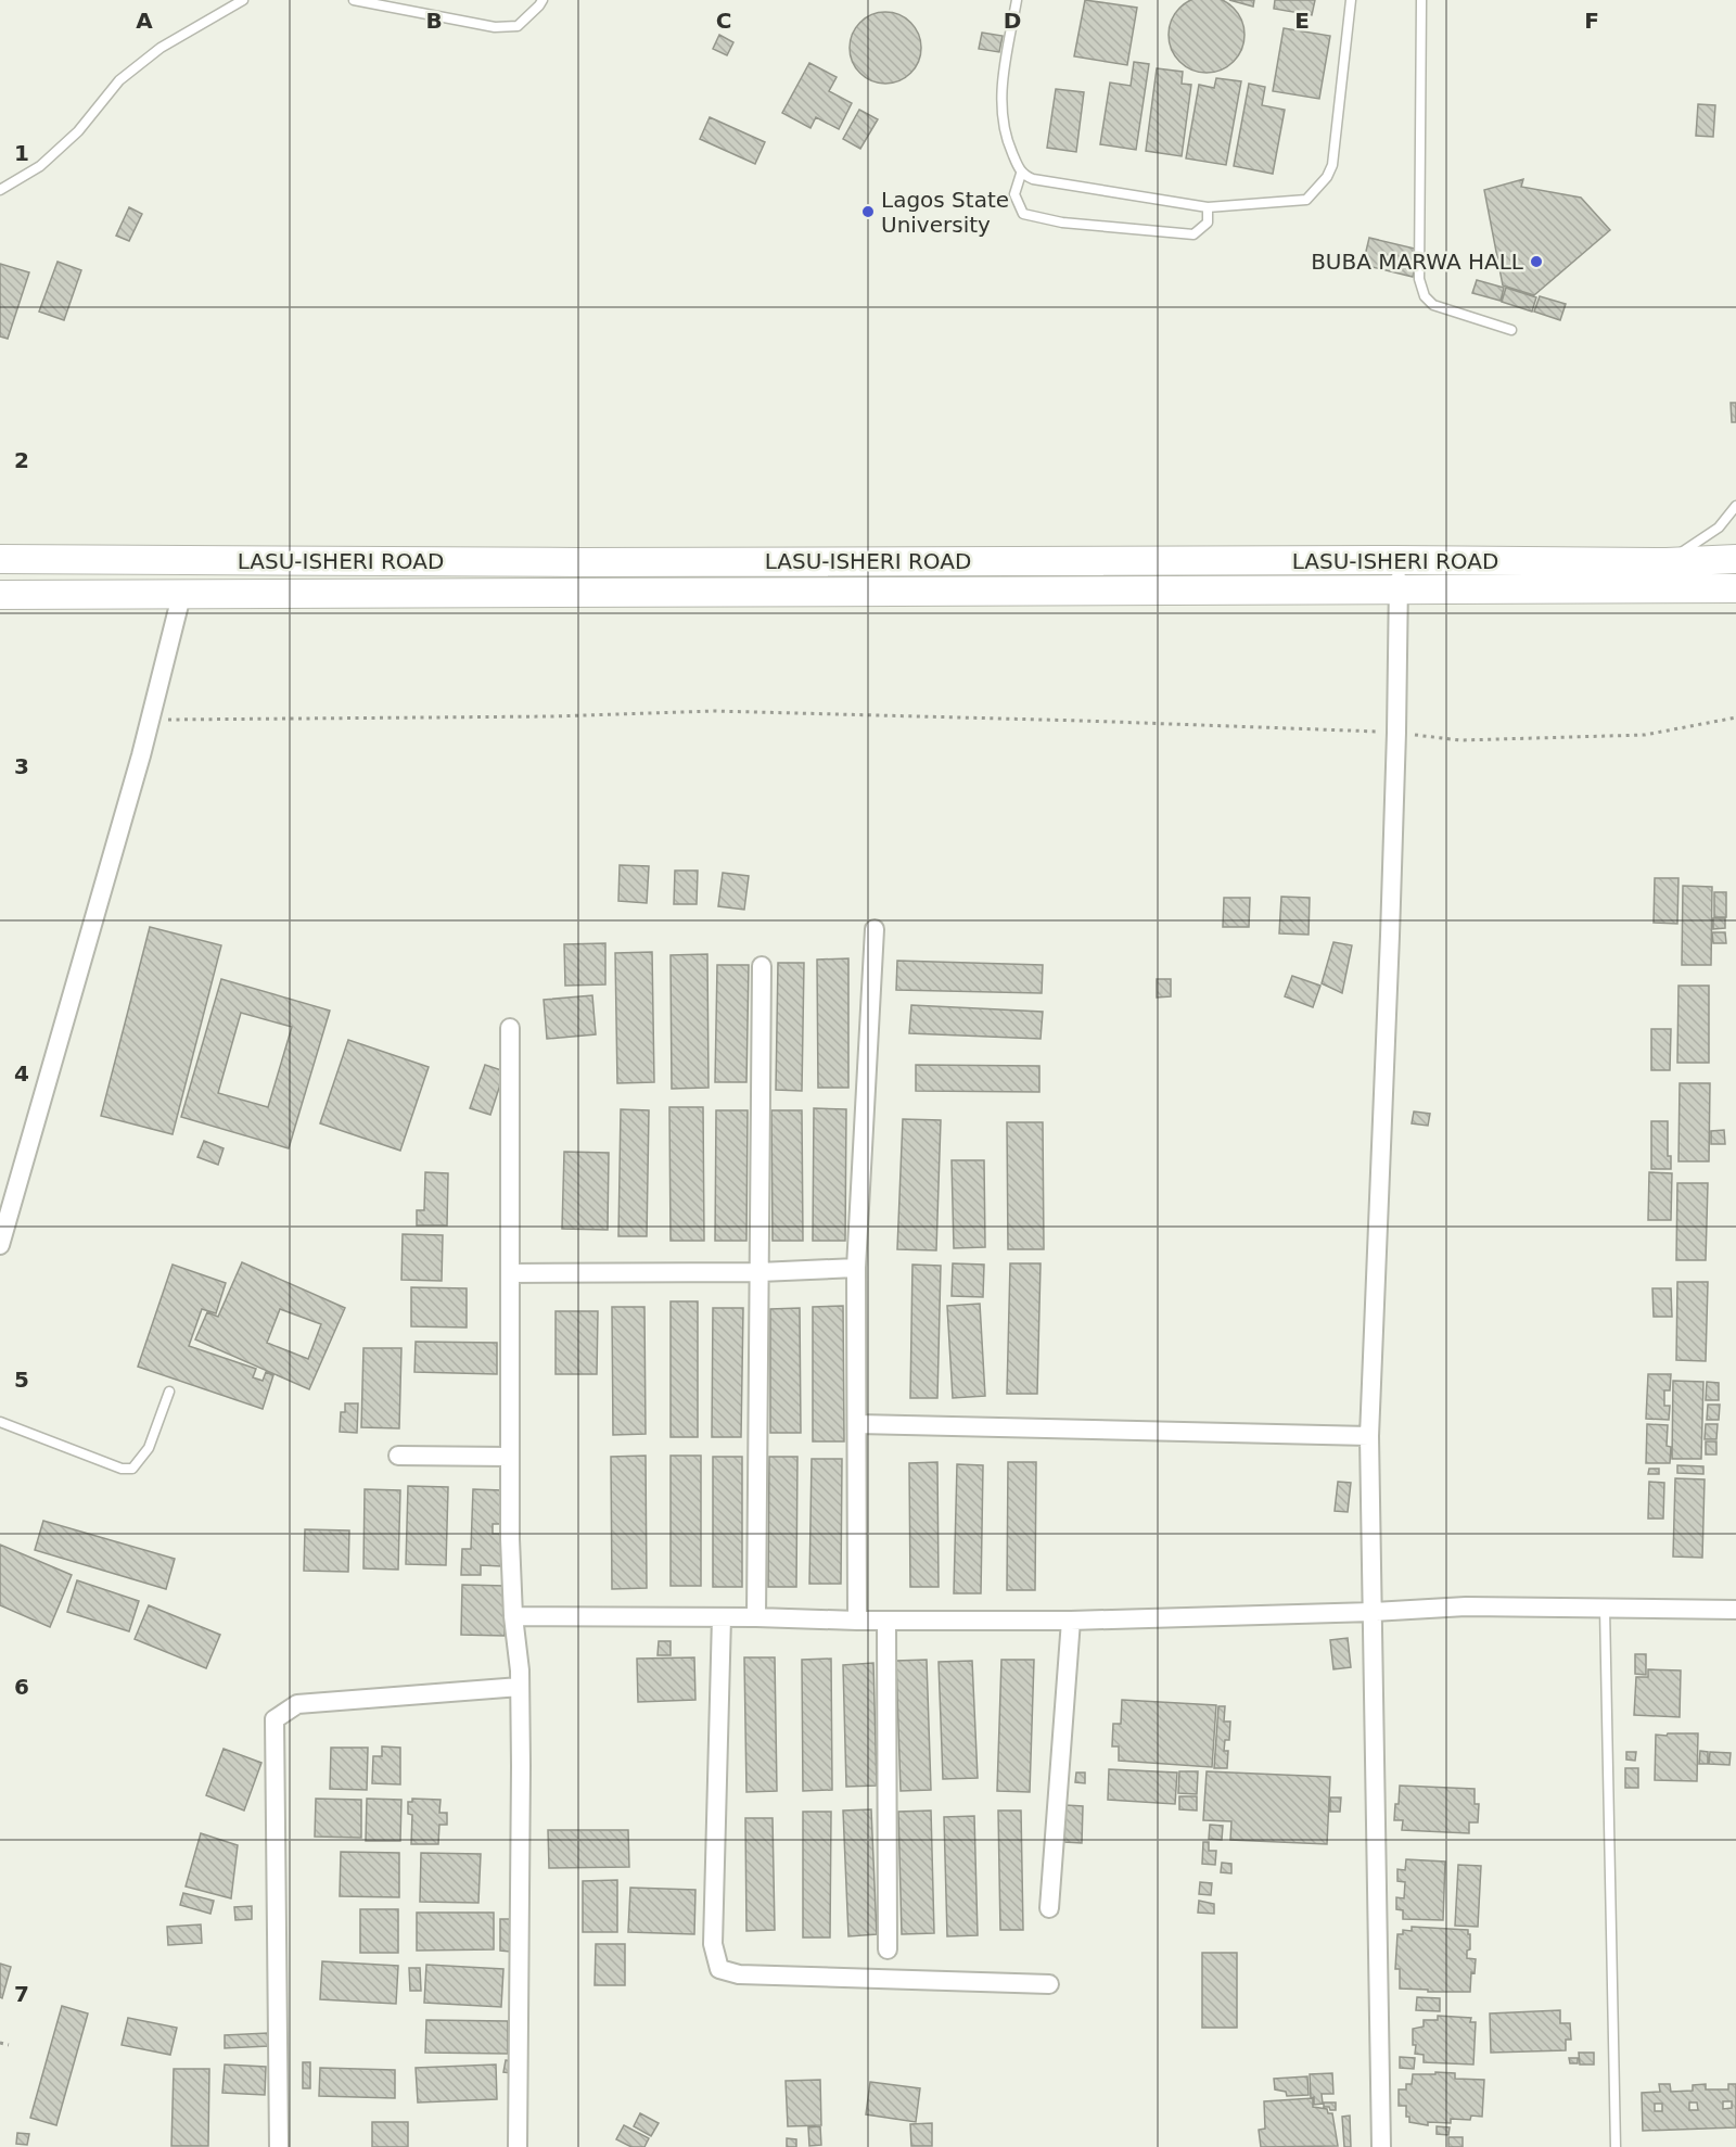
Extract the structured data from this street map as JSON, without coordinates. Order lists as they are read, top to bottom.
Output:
{
  "streets": {
    "main road": ["LASU-ISHERI ROAD"]
  },
  "places": ["Lagos State University", "BUBA MARWA HALL"],
  "grid": {
    "columns": [
      "A",
      "B",
      "C",
      "D",
      "E",
      "F"
    ],
    "rows": [
      "1",
      "2",
      "3",
      "4",
      "5",
      "6",
      "7"
    ]
  }
}
